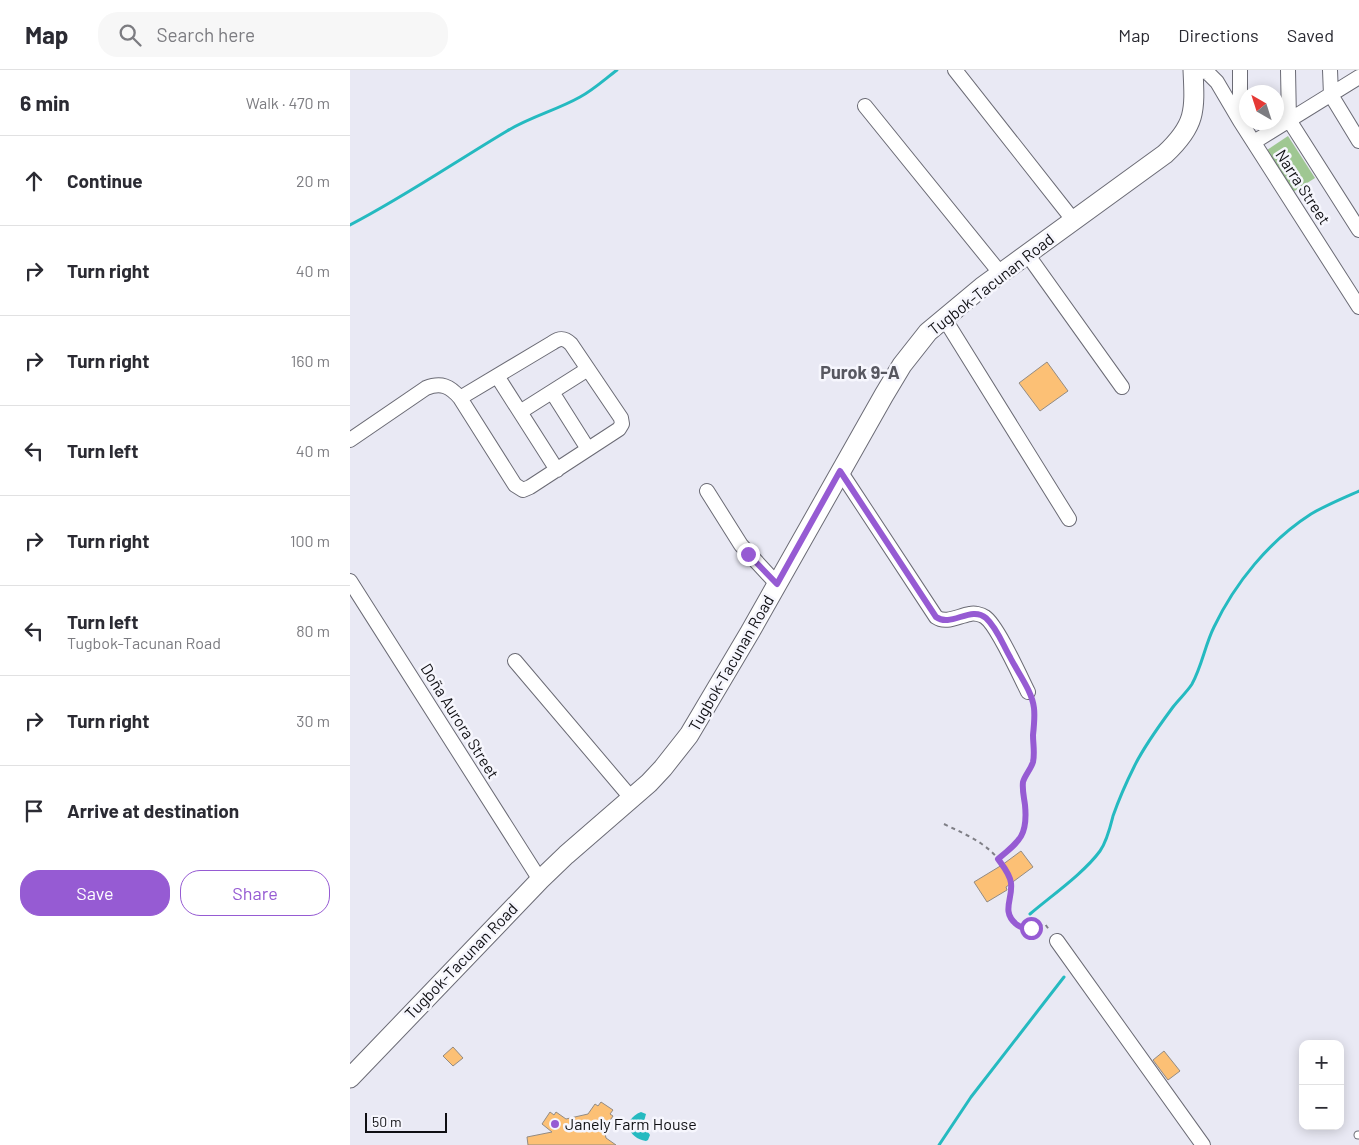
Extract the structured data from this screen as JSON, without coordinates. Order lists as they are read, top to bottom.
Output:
{
  "streets": {
    "street": ["Narra Street", "Tugbok-Tacunan Road", "Doña Aurora Street"]
  },
  "crossings": [
    ["Narra Street", "Tugbok-Tacunan Road"],
    ["Tugbok-Tacunan Road", "Doña Aurora Street"]
  ],
  "districts": ["Purok 9-A"],
  "places": ["Janely Farm House"],
  "scale_bar": "50 m",
  "north": "top left",
  "page": {
    "header": "Map",
    "search": "Search here",
    "nav": ["Map", "Directions", "Saved"],
    "heading": ["6 min", "Walk · 470 m"],
    "list": [
      ["Continue", "20 m"],
      ["Turn right", "40 m"],
      ["Turn right", "160 m"],
      ["Turn left", "40 m"],
      ["Turn right", "100 m"],
      ["Turn left", "Tugbok-Tacunan Road", "80 m"],
      ["Turn right", "30 m"],
      "Arrive at destination"
    ],
    "buttons": ["Save", "Share"],
    "map_buttons": ["+", "−"],
    "scale": "50 m"
  }
}
